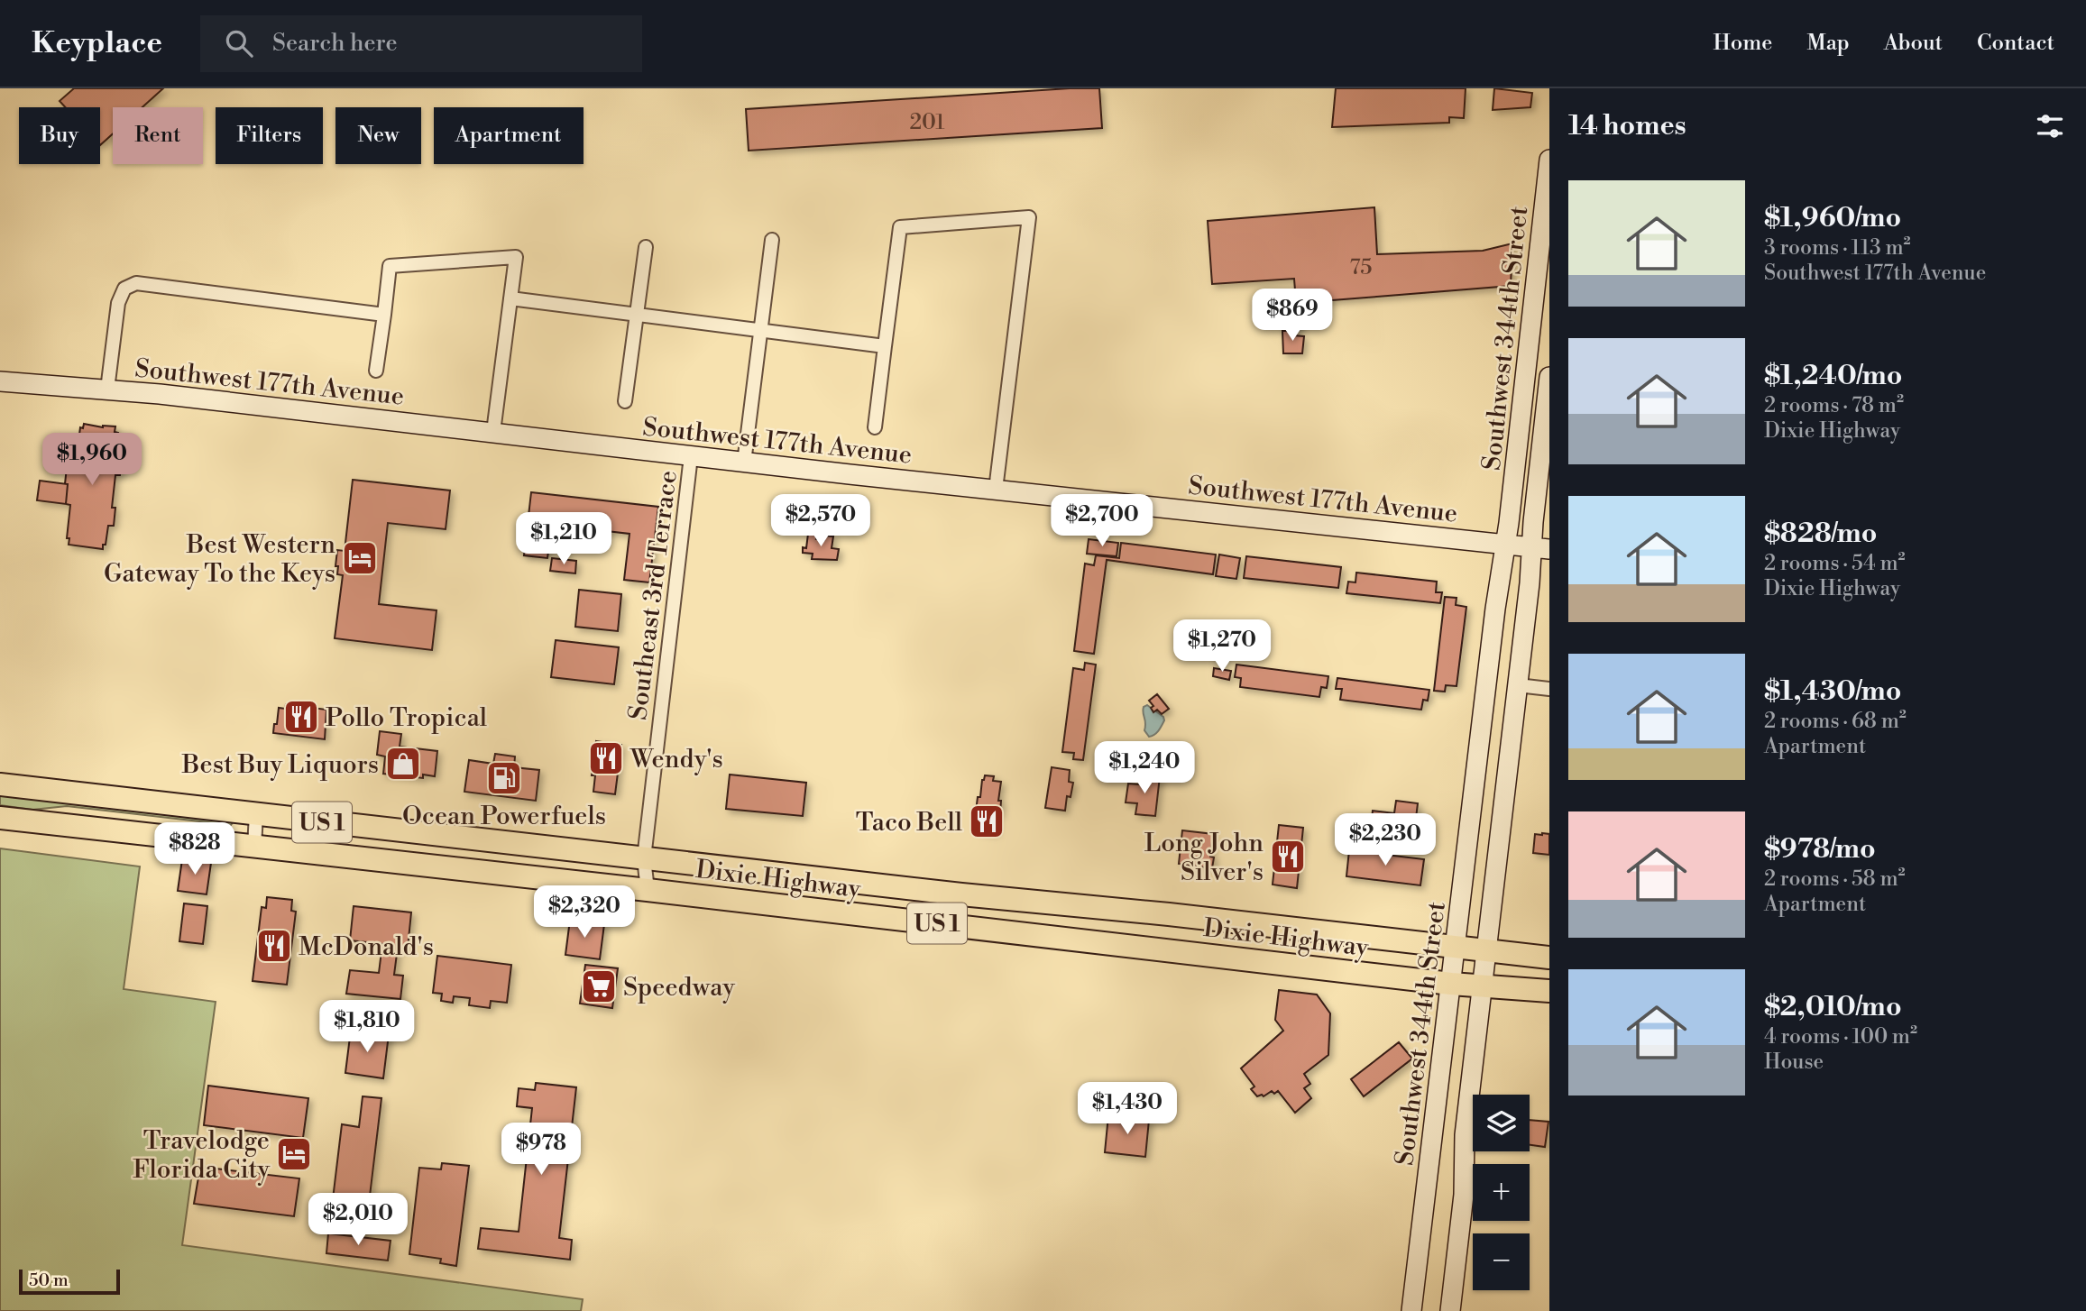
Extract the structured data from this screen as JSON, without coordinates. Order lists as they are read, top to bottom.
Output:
{
  "streets": {
    "highway": ["US 1", "Dixie Highway"],
    "main road": ["Southwest 344th Street", "Southwest 177th Avenue"],
    "street": ["Southeast 3rd Terrace"]
  },
  "crossings": [
    ["Southwest 344th Street", "Southwest 177th Avenue"],
    ["Southwest 344th Street", "Dixie Highway"],
    ["Southwest 177th Avenue", "Southeast 3rd Terrace"],
    ["Southeast 3rd Terrace", "Dixie Highway"]
  ],
  "places": {
    "hotel": ["Best Western Gateway To the Keys", "Travelodge Florida City"],
    "restaurant": [
      "Pollo Tropical",
      "Wendy's",
      "Taco Bell",
      "Long John Silver's",
      "McDonald's"
    ],
    "shop": ["Best Buy Liquors"],
    "fuel station": ["Ocean Powerfuels"],
    "supermarket": ["Speedway"]
  },
  "house_numbers": ["201", "75"],
  "scale_bar": "50 m",
  "page": {
    "header": "Keyplace",
    "search": "Search here",
    "nav": [
      "Home",
      "Map",
      "About",
      "Contact"
    ],
    "heading": "14 homes",
    "chip": [
      "Buy",
      "Rent",
      "Filters",
      "New",
      "Apartment"
    ],
    "list": [
      {
        "name": "$1,960/mo",
        "note": "3 rooms · 113 m² · Southwest 177th Avenue"
      },
      {
        "name": "$1,240/mo",
        "note": "2 rooms · 78 m² · Dixie Highway"
      },
      {
        "name": "$828/mo",
        "note": "2 rooms · 54 m² · Dixie Highway"
      },
      {
        "name": "$1,430/mo",
        "note": "2 rooms · 68 m² · Apartment"
      },
      {
        "name": "$978/mo",
        "note": "2 rooms · 58 m² · Apartment"
      },
      {
        "name": "$2,010/mo",
        "note": "4 rooms · 100 m² · House"
      }
    ],
    "price": [
      "$869",
      "$1,960",
      "$2,570",
      "$2,700",
      "$1,210",
      "$1,270",
      "$1,240",
      "$2,230",
      "$828",
      "$2,320",
      "$1,810",
      "$1,430",
      "$978",
      "$2,010"
    ],
    "map_buttons": ["+", "−"],
    "scale": "50 m"
  }
}
